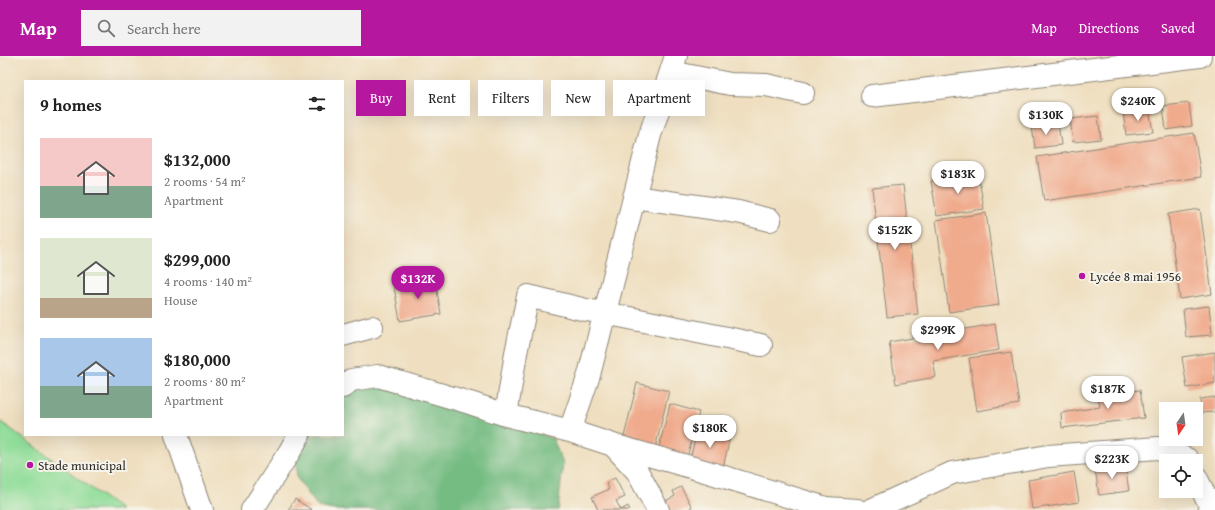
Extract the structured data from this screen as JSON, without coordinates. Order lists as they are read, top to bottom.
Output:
{
  "places": ["Lycée 8 mai 1956", "Stade municipal"],
  "north": "bottom",
  "page": {
    "header": "Map",
    "search": "Search here",
    "nav": ["Map", "Directions", "Saved"],
    "chip": [
      "Buy",
      "Rent",
      "Filters",
      "New",
      "Apartment"
    ],
    "heading": "9 homes",
    "price": [
      "$240K",
      "$130K",
      "$183K",
      "$152K",
      "$132K",
      "$299K",
      "$187K",
      "$180K",
      "$223K"
    ],
    "list": [
      {
        "name": "$132,000",
        "note": "2 rooms · 54 m² · Apartment"
      },
      {
        "name": "$299,000",
        "note": "4 rooms · 140 m² · House"
      },
      {
        "name": "$180,000",
        "note": "2 rooms · 80 m² · Apartment"
      }
    ]
  }
}
